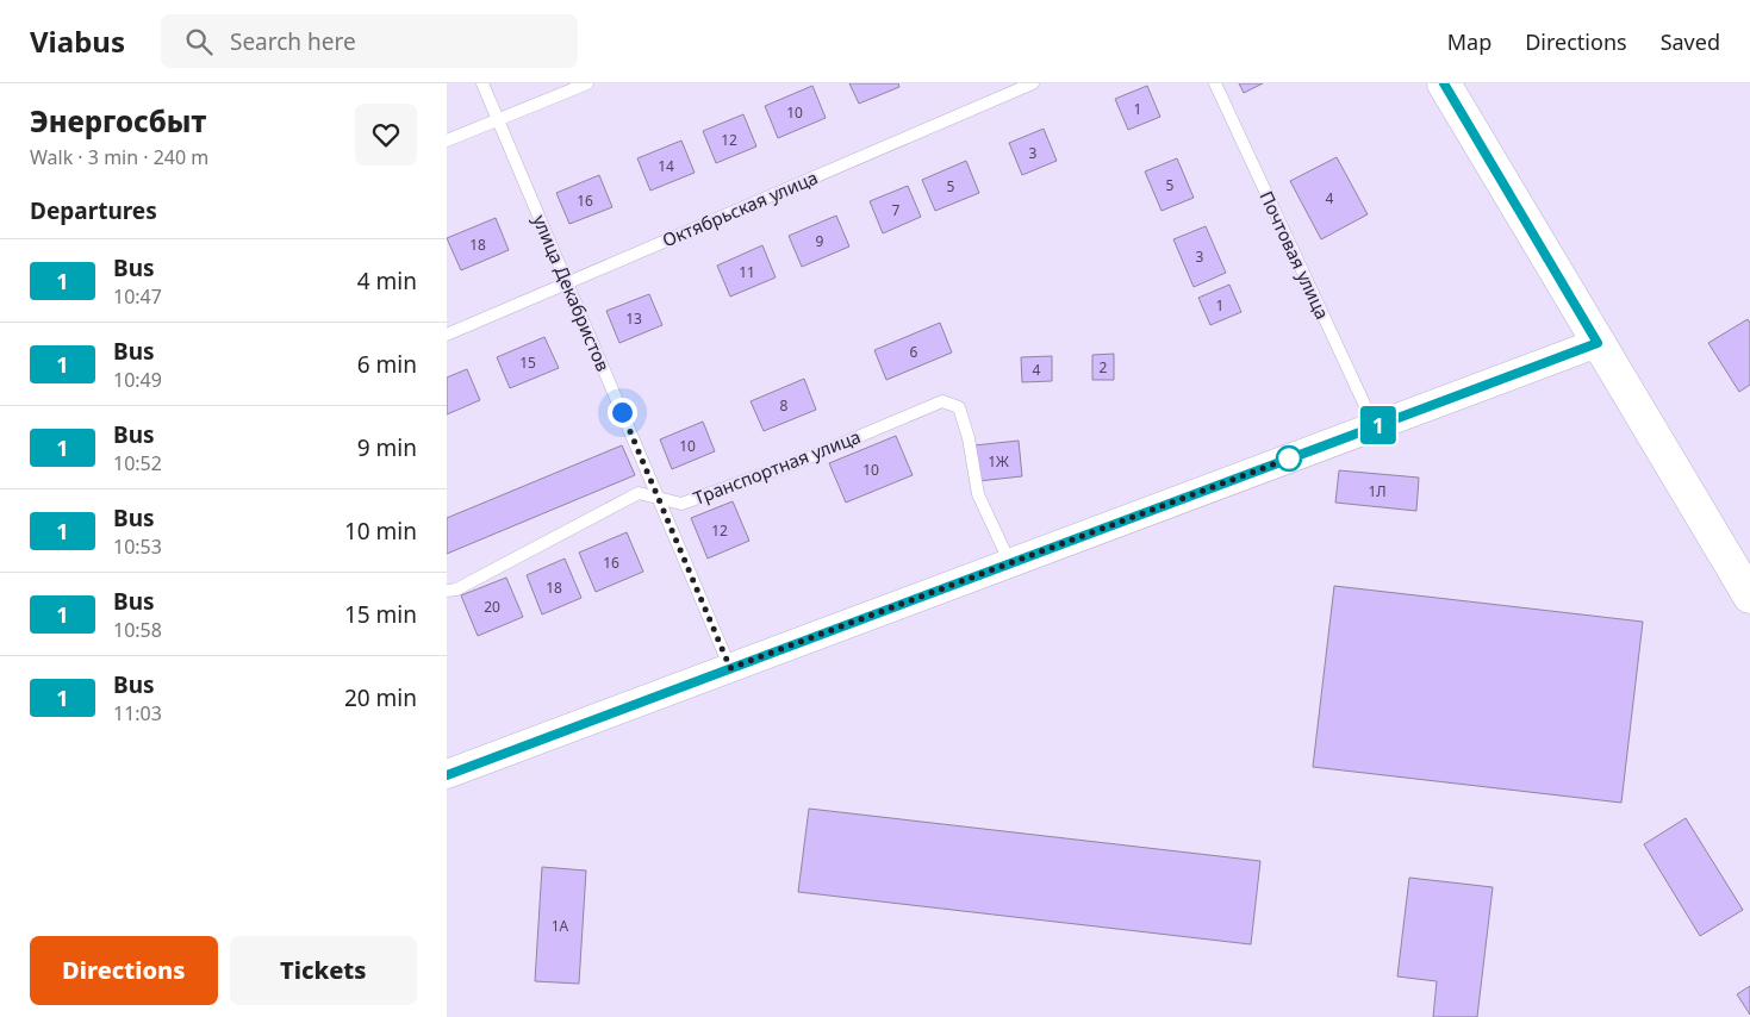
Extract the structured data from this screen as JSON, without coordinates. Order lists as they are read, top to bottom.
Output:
{
  "streets": {
    "lane": [
      "Октябрьская улица",
      "Почтовая улица",
      "улица Декабристов",
      "Транспортная улица"
    ]
  },
  "crossings": [
    ["Октябрьская улица", "улица Декабристов"],
    ["улица Декабристов", "Транспортная улица"]
  ],
  "lines": ["bus line 1"],
  "house_numbers": [
    "1",
    "10",
    "12",
    "3",
    "14",
    "5",
    "5",
    "4",
    "16",
    "7",
    "9",
    "18",
    "3",
    "11",
    "1",
    "13",
    "6",
    "15",
    "2",
    "4",
    "8",
    "10",
    "1Ж",
    "10",
    "1Л",
    "12",
    "16",
    "18",
    "20",
    "1А"
  ],
  "page": {
    "header": "Viabus",
    "search": "Search here",
    "nav": ["Map", "Directions", "Saved"],
    "heading": [
      ["Энергосбыт", "Walk · 3 min · 240 m"],
      "Departures"
    ],
    "on_map": "1",
    "list": [
      {
        "mark": "1",
        "name": "Bus",
        "note": "10:47",
        "value": "4 min"
      },
      {
        "mark": "1",
        "name": "Bus",
        "note": "10:49",
        "value": "6 min"
      },
      {
        "mark": "1",
        "name": "Bus",
        "note": "10:52",
        "value": "9 min"
      },
      {
        "mark": "1",
        "name": "Bus",
        "note": "10:53",
        "value": "10 min"
      },
      {
        "mark": "1",
        "name": "Bus",
        "note": "10:58",
        "value": "15 min"
      },
      {
        "mark": "1",
        "name": "Bus",
        "note": "11:03",
        "value": "20 min"
      }
    ],
    "buttons": ["Directions", "Tickets"]
  }
}
